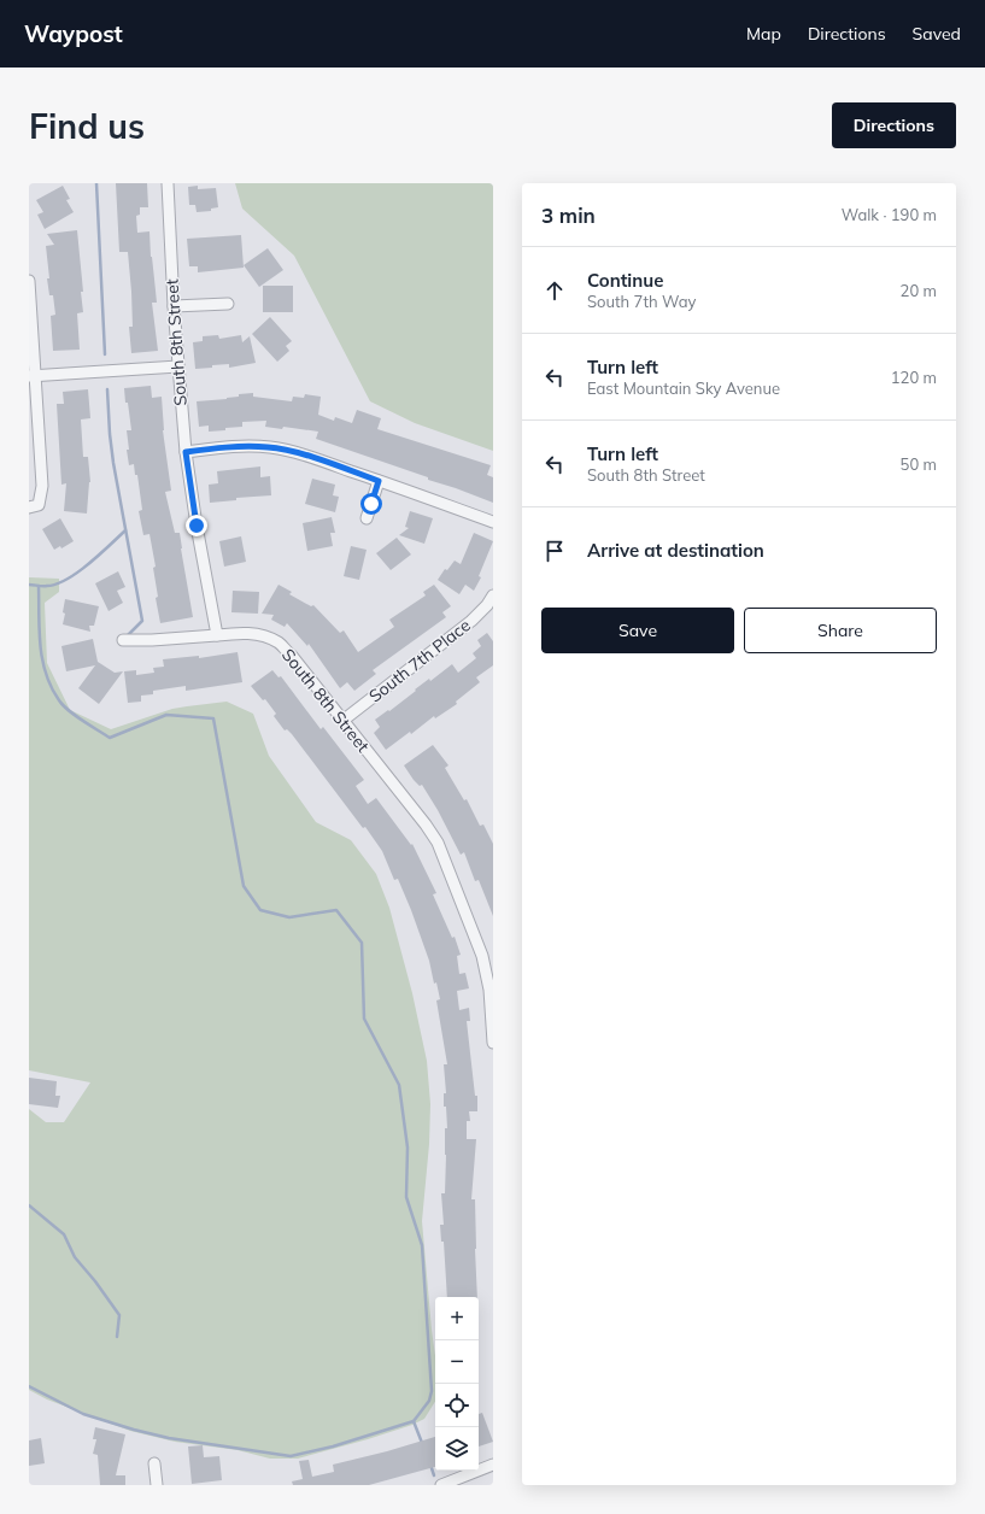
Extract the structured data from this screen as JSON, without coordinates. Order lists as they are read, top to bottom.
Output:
{
  "streets": {
    "street": ["South 8th Street", "South 7th Place"]
  },
  "crossings": [
    ["South 8th Street", "South 7th Place"]
  ],
  "page": {
    "header": "Waypost",
    "nav": ["Map", "Directions", "Saved"],
    "buttons": [
      "Directions",
      ["Save", "Share"]
    ],
    "title": "Find us",
    "heading": ["3 min", "Walk · 190 m"],
    "list": [
      ["Continue", "South 7th Way", "20 m"],
      ["Turn left", "East Mountain Sky Avenue", "120 m"],
      ["Turn left", "South 8th Street", "50 m"],
      "Arrive at destination"
    ],
    "map_buttons": ["+", "−"]
  }
}
